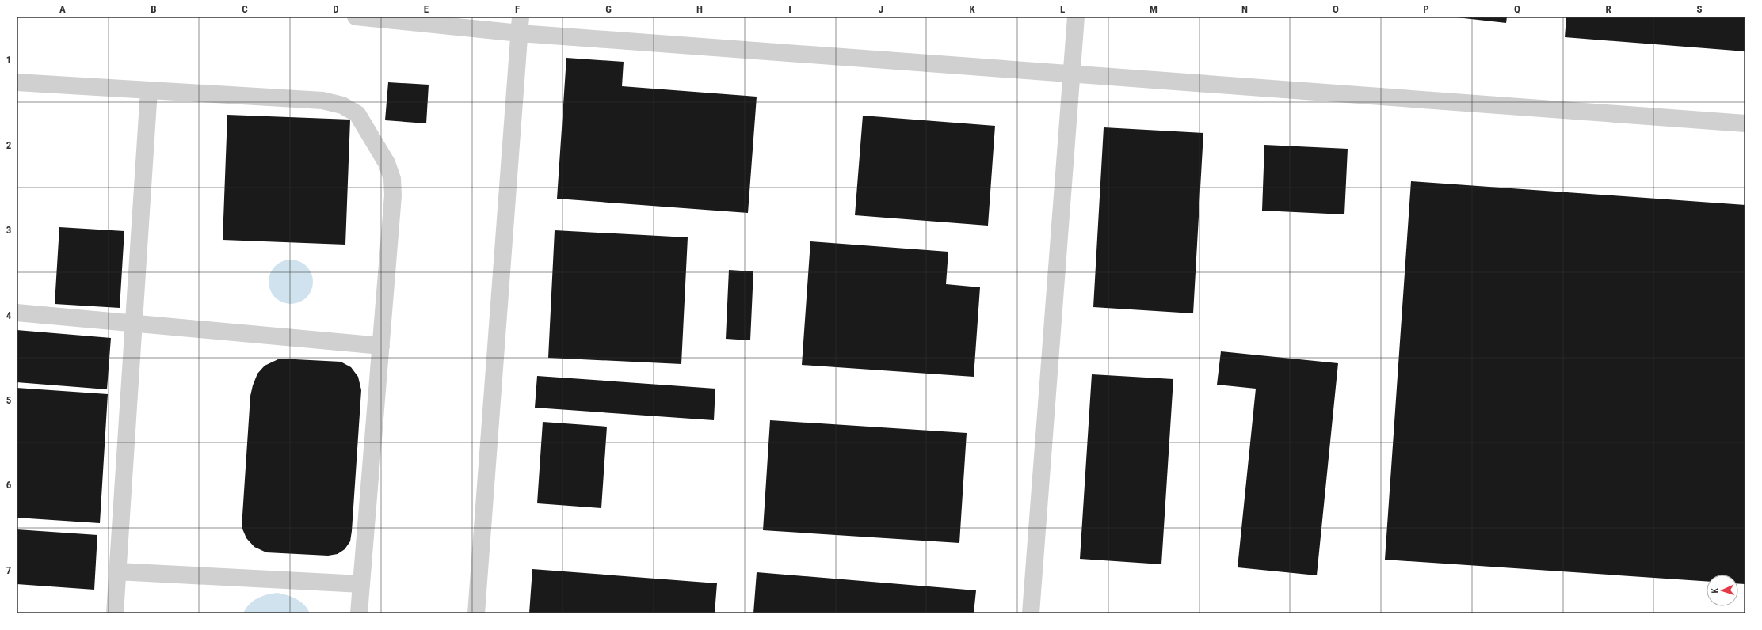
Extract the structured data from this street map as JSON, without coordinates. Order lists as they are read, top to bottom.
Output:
{
  "north": "left",
  "grid": {
    "columns": [
      "A",
      "B",
      "C",
      "D",
      "E",
      "F",
      "G",
      "H",
      "I",
      "J",
      "K",
      "L",
      "M",
      "N",
      "O",
      "P",
      "Q",
      "R",
      "S"
    ],
    "rows": [
      "1",
      "2",
      "3",
      "4",
      "5",
      "6",
      "7"
    ]
  }
}
